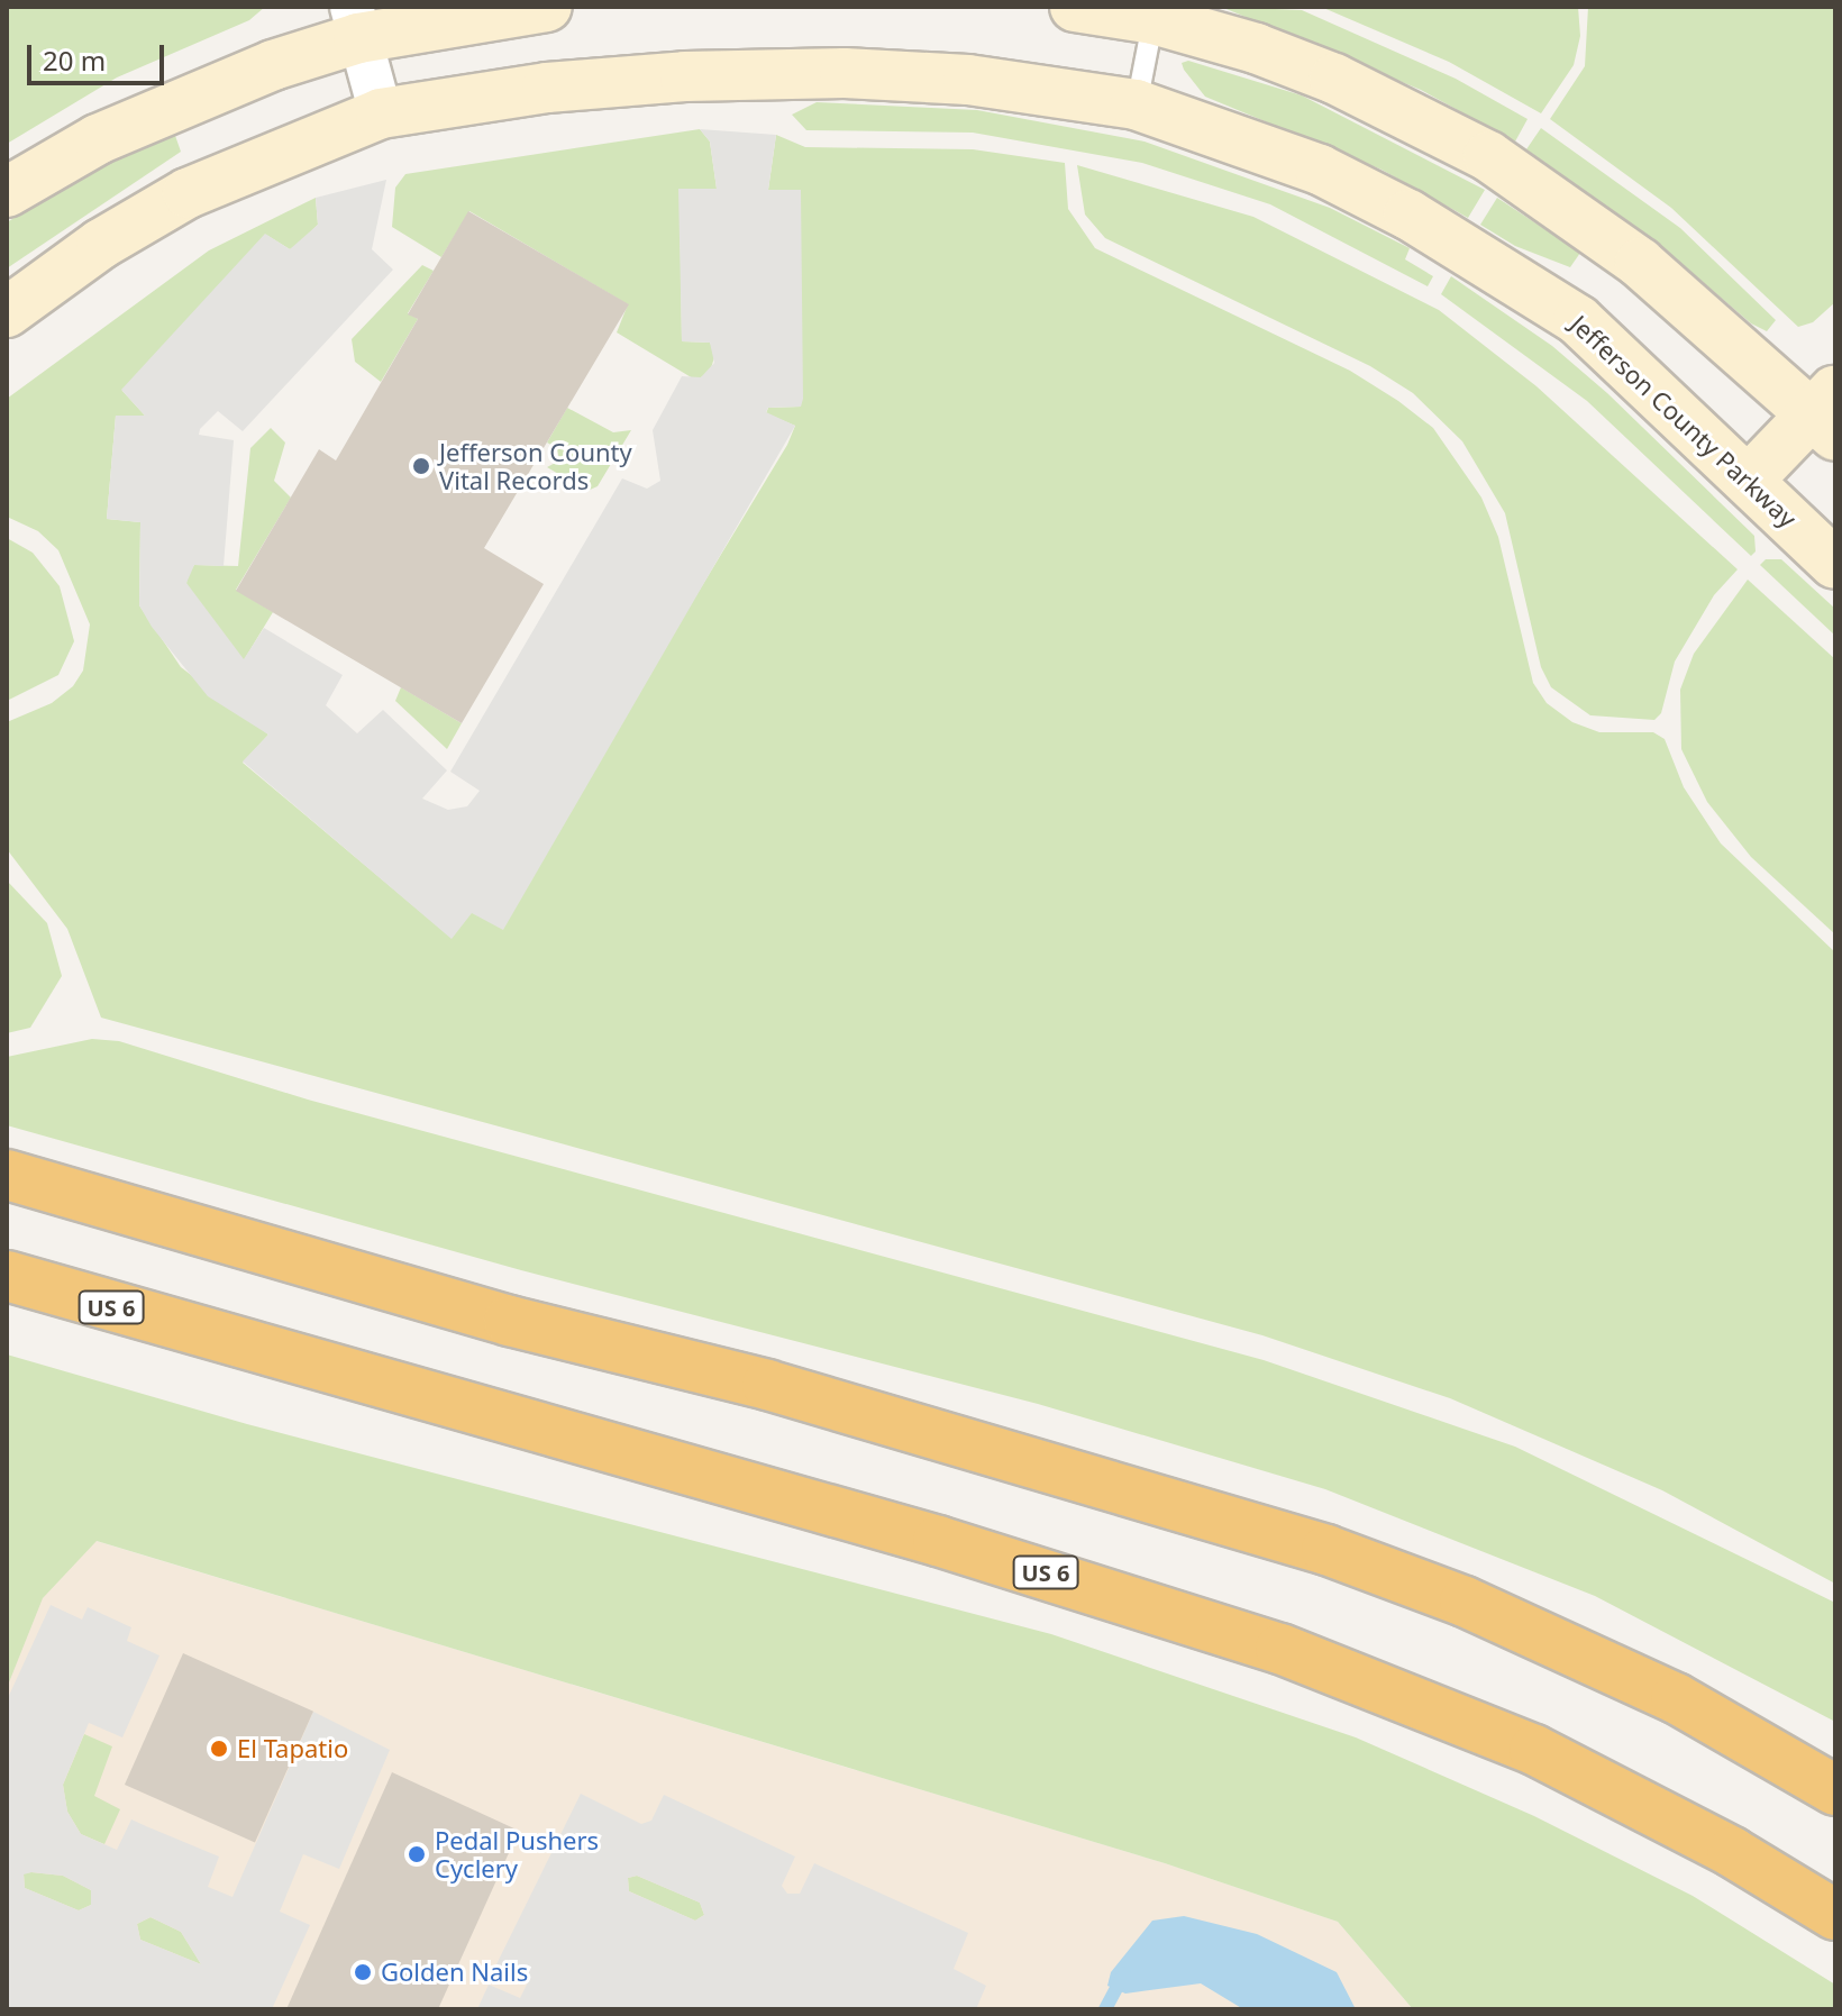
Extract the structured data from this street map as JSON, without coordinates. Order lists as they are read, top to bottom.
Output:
{
  "streets": {
    "highway": ["US 6"],
    "street": ["Jefferson County Parkway"]
  },
  "places": [
    "Jefferson County Vital Records",
    "El Tapatio",
    "Pedal Pushers Cyclery",
    "Golden Nails"
  ],
  "scale_bar": "20 m"
}
